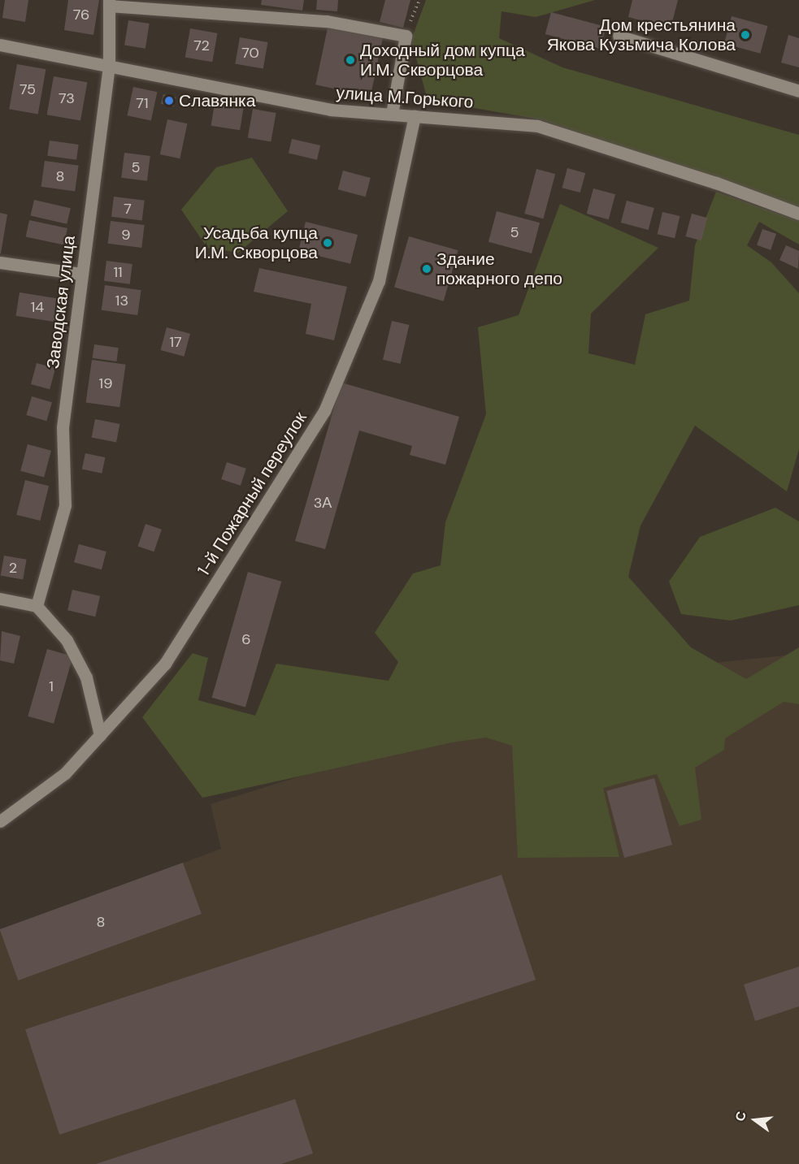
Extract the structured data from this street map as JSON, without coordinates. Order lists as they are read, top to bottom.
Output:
{
  "streets": {
    "street": ["улица М.Горького", "Заводская улица", "1-й Пожарный переулок"]
  },
  "crossings": [
    ["улица М.Горького", "Заводская улица"],
    ["улица М.Горького", "1-й Пожарный переулок"]
  ],
  "places": [
    "Дом крестьянина Якова Кузьмича Колова",
    "Доходный дом купца И.М. Скворцова",
    "Славянка",
    "Усадьба купца И.М. Скворцова",
    "Здание пожарного депо"
  ],
  "house_numbers": [
    "76",
    "72",
    "70",
    "75",
    "73",
    "71",
    "5",
    "8",
    "7",
    "5",
    "9",
    "11",
    "13",
    "14",
    "17",
    "19",
    "3А",
    "2",
    "6",
    "1",
    "8"
  ],
  "north": "left"
}
